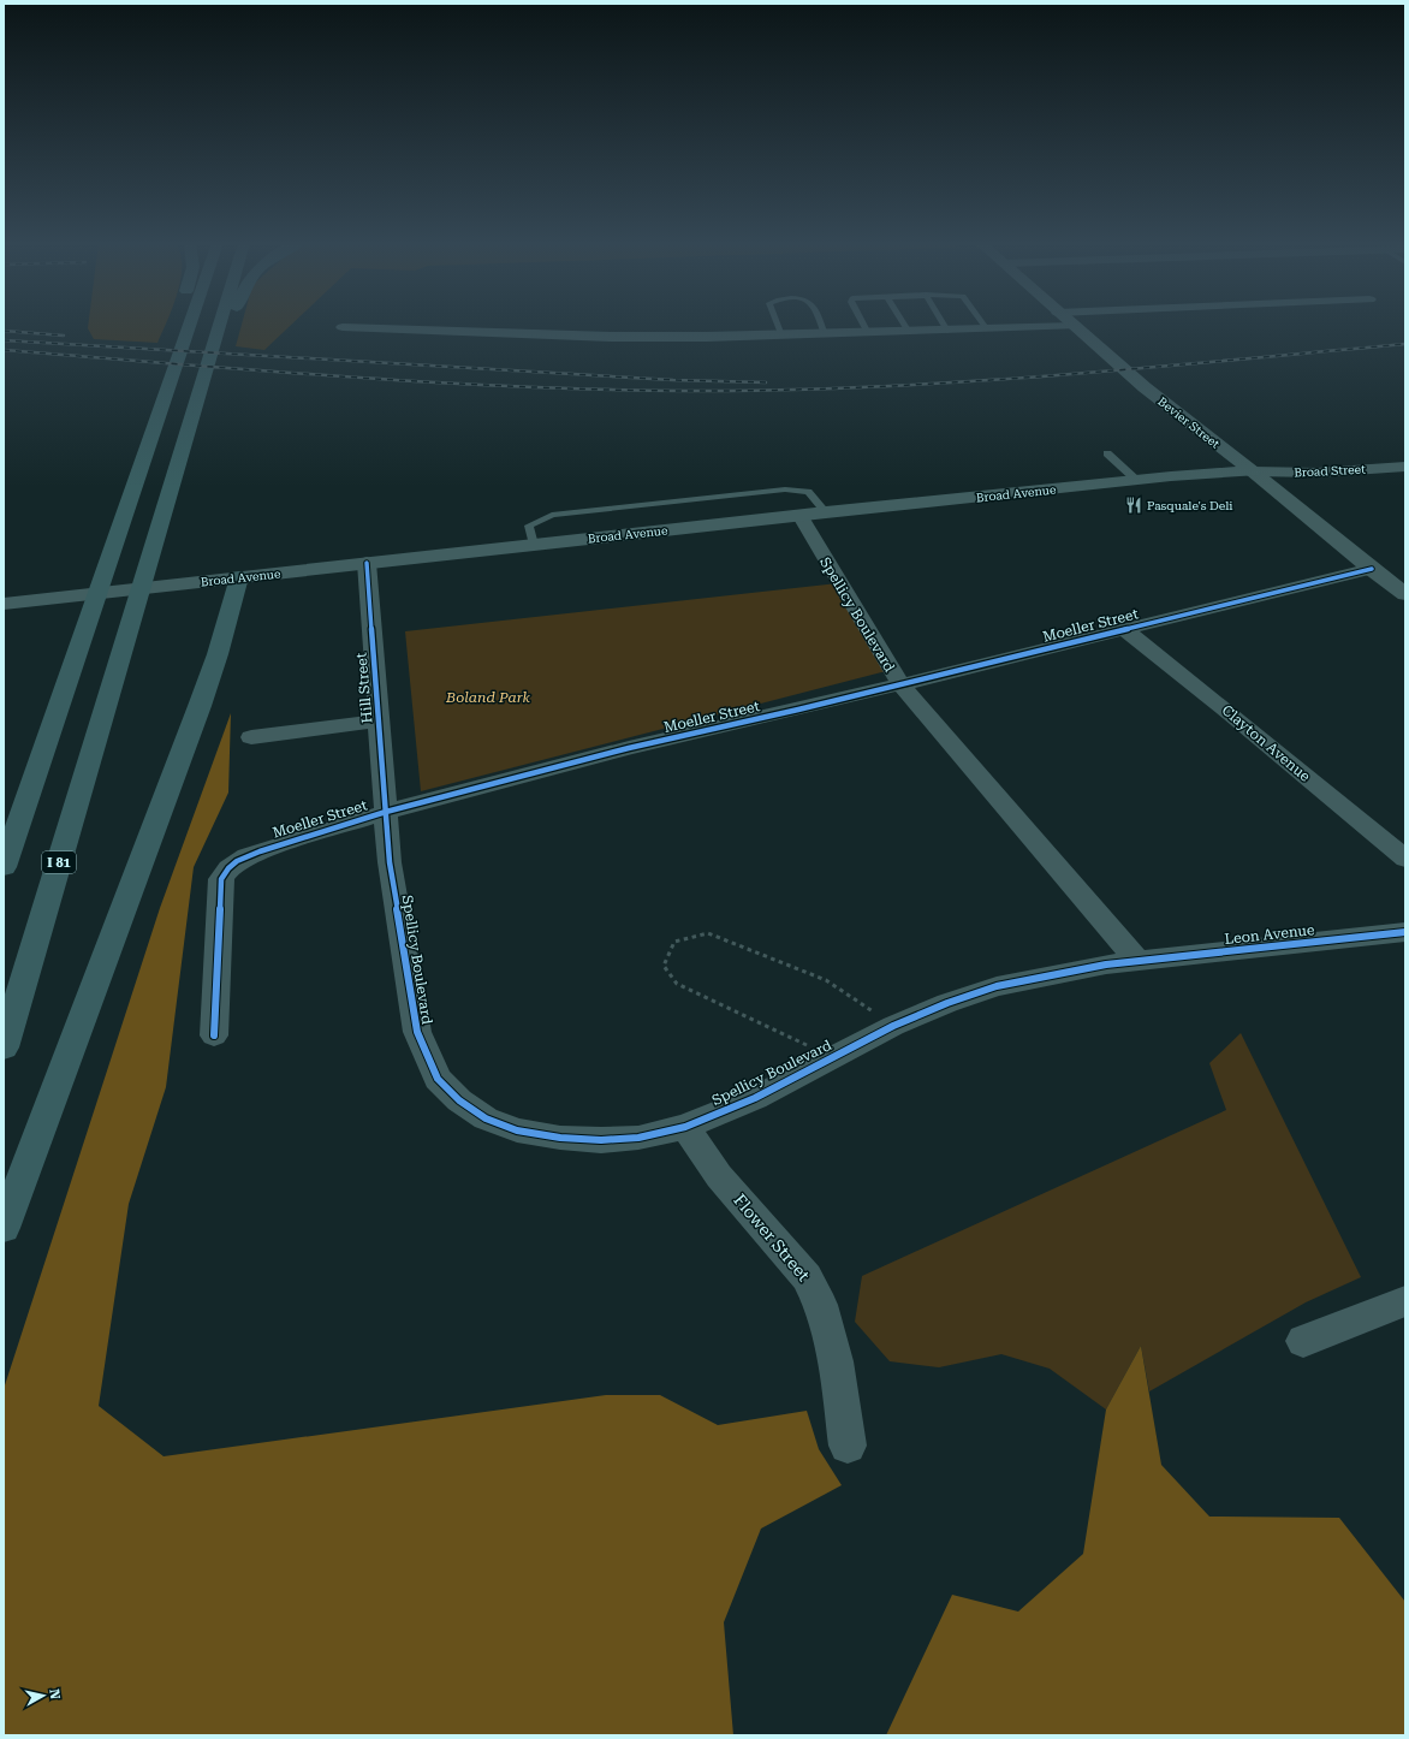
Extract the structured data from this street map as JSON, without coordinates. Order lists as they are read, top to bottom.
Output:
{
  "streets": {
    "highway": ["I 81"],
    "main road": ["Bevier Street", "Broad Avenue"],
    "street": [
      "Broad Street",
      "Spellicy Boulevard",
      "Moeller Street",
      "Hill Street",
      "Clayton Avenue",
      "Leon Avenue",
      "Flower Street"
    ]
  },
  "crossings": [
    ["Bevier Street", "Broad Street"],
    ["Bevier Street", "Broad Avenue"],
    ["Bevier Street", "Moeller Street"],
    ["Broad Street", "Broad Avenue"],
    ["Broad Avenue", "Spellicy Boulevard"],
    ["Broad Avenue", "Hill Street"],
    ["Spellicy Boulevard", "Moeller Street"],
    ["Spellicy Boulevard", "Hill Street"],
    ["Spellicy Boulevard", "Leon Avenue"],
    ["Spellicy Boulevard", "Flower Street"],
    ["Moeller Street", "Hill Street"],
    ["Moeller Street", "Clayton Avenue"]
  ],
  "parks": ["Boland Park"],
  "places": {
    "restaurant": ["Pasquale's Deli"]
  },
  "north": "right"
}
